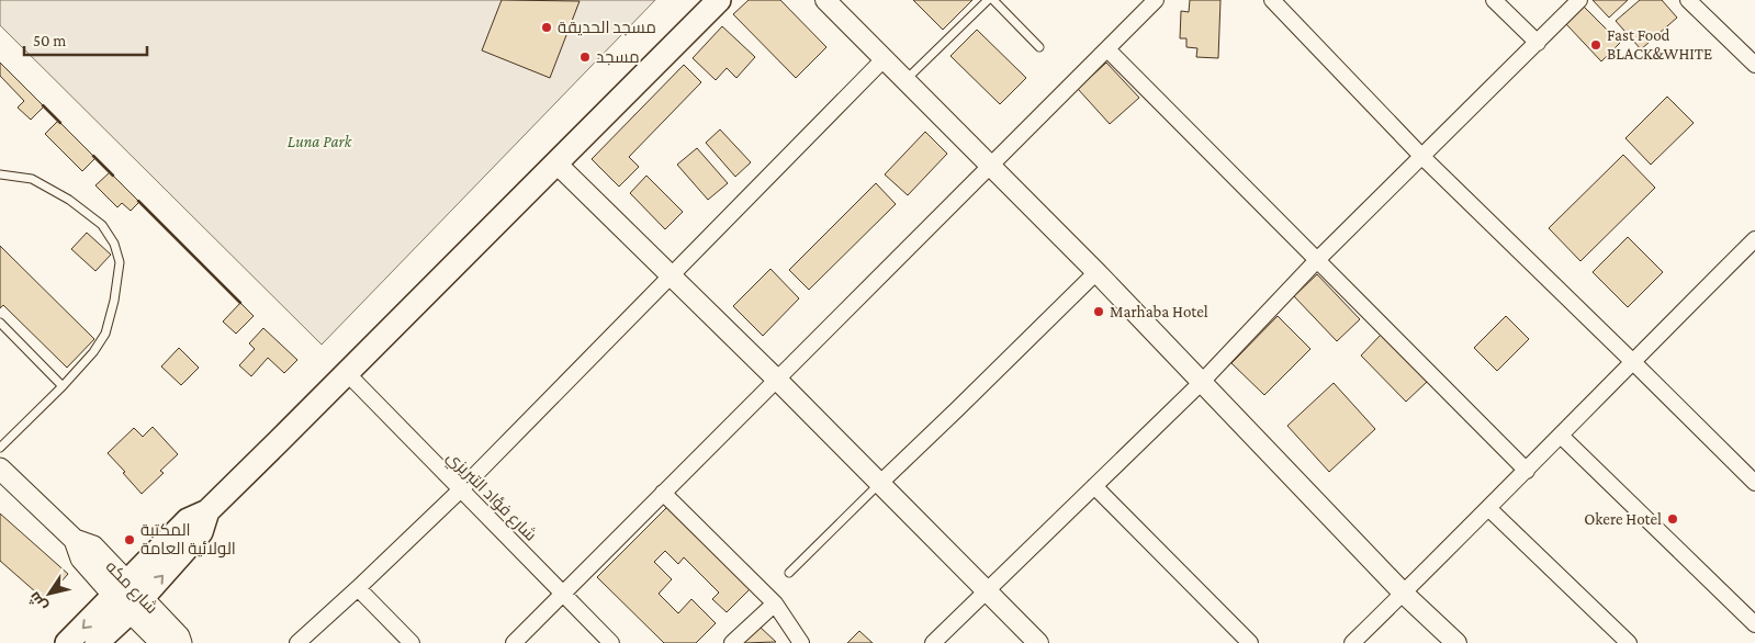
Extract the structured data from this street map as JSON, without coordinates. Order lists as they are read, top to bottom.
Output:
{
  "streets": {
    "main road": ["شارع مكه"],
    "street": ["شارع فؤاد التبريزي"]
  },
  "parks": ["Luna Park"],
  "places": [
    "مسجد الحديقة",
    "Fast Food BLACK&WHITE",
    "مسجد",
    "Marhaba Hotel",
    "Okere Hotel",
    "المكتبة الولائية العامة"
  ],
  "scale_bar": "50 m",
  "north": "bottom left"
}
